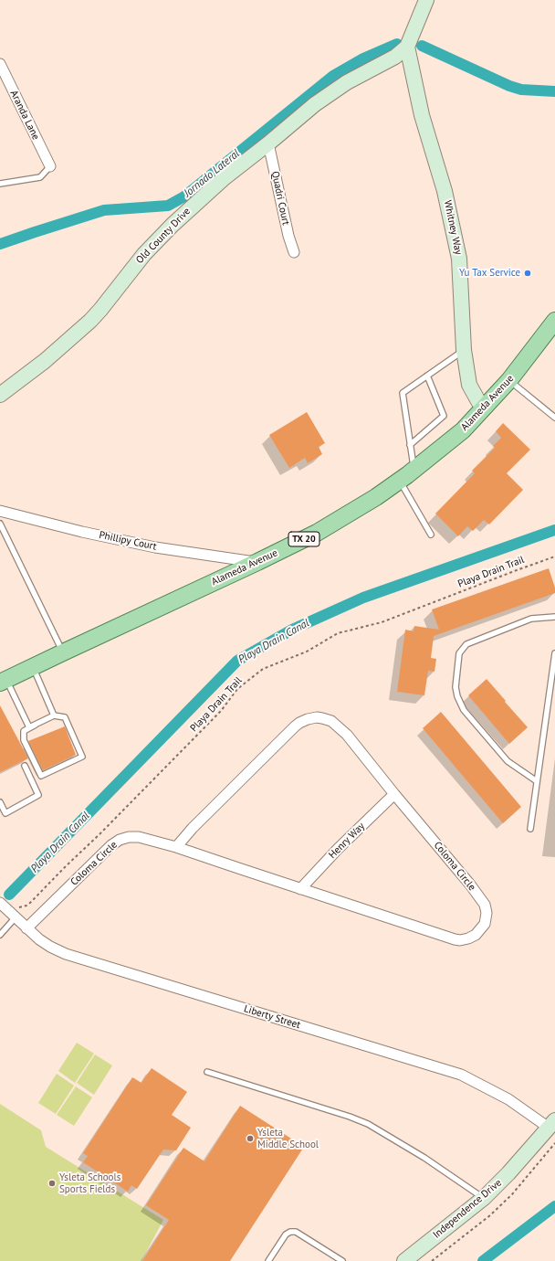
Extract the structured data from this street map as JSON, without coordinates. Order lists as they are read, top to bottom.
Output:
{
  "streets": {
    "main road": ["Alameda Avenue", "TX 20"],
    "street": [
      "Aranda Lane",
      "Quadri Court",
      "Whitney Way",
      "Old County Drive",
      "Phillipy Court",
      "Henry Way",
      "Coloma Circle",
      "Liberty Street",
      "Independence Drive"
    ],
    "path": ["Playa Drain Trail"]
  },
  "crossings": [
    ["Quadri Court", "Old County Drive"],
    ["Whitney Way", "Old County Drive"],
    ["Whitney Way", "Alameda Avenue"],
    ["Alameda Avenue", "Phillipy Court"],
    ["Henry Way", "Coloma Circle"],
    ["Coloma Circle", "Liberty Street"],
    ["Liberty Street", "Independence Drive"]
  ],
  "water": ["Jornado Lateral", "Playa Drain Canal"],
  "places": ["Yu Tax Service", "Ysleta Middle School", "Ysleta Schools Sports Fields"]
}
